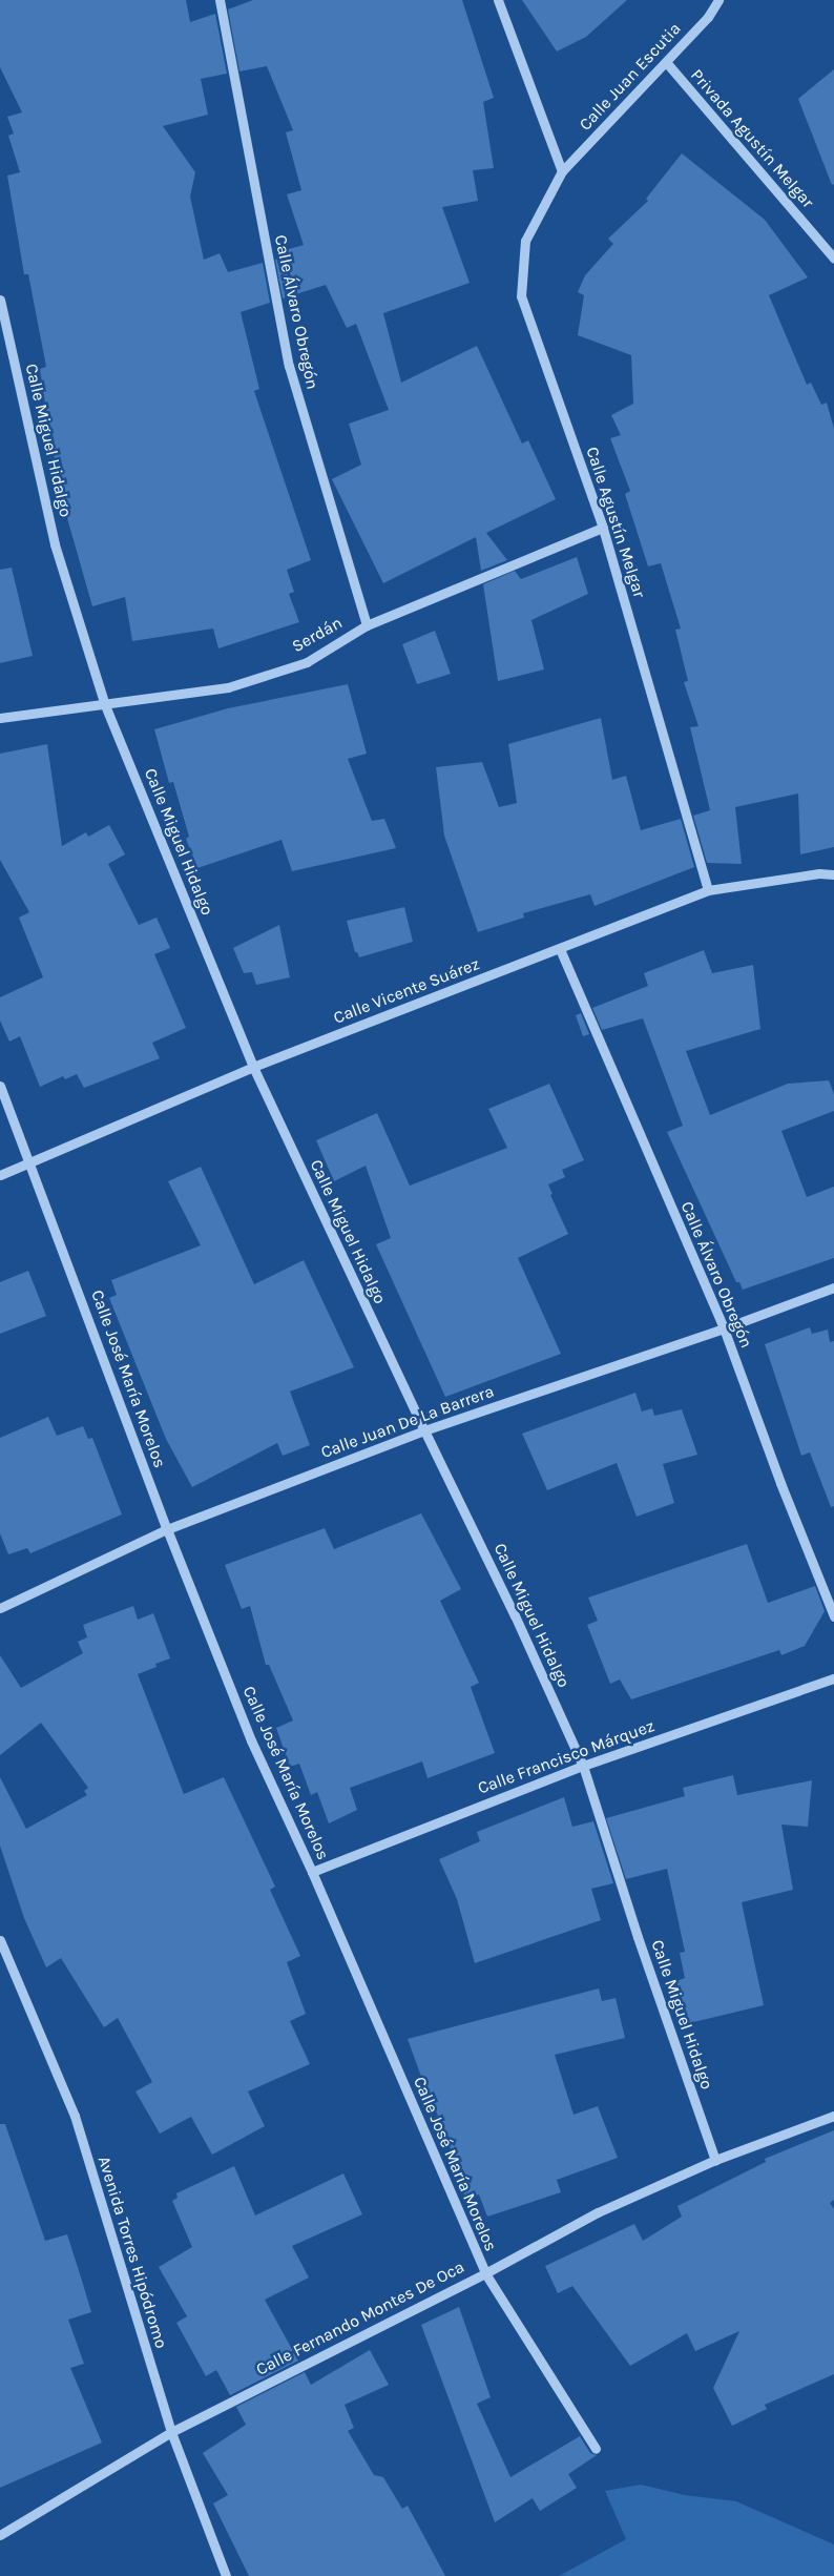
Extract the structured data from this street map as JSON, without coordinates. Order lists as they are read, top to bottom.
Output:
{
  "streets": {
    "street": [
      "Calle Juan Escutia",
      "Privada Agustín Melgar",
      "Calle Álvaro Obregón",
      "Calle Miguel Hidalgo",
      "Calle Agustín Melgar",
      "Serdán",
      "Calle Vicente Suárez",
      "Calle José María Morelos",
      "Calle Juan De La Barrera",
      "Calle Francisco Márquez",
      "Avenida Torres Hipódromo",
      "Calle Fernando Montes De Oca"
    ]
  },
  "crossings": [
    ["Calle Juan Escutia", "Privada Agustín Melgar"],
    ["Calle Juan Escutia", "Calle Agustín Melgar"],
    ["Calle Álvaro Obregón", "Serdán"],
    ["Calle Álvaro Obregón", "Calle Vicente Suárez"],
    ["Calle Álvaro Obregón", "Calle Juan De La Barrera"],
    ["Calle Miguel Hidalgo", "Serdán"],
    ["Calle Miguel Hidalgo", "Calle Vicente Suárez"],
    ["Calle Miguel Hidalgo", "Calle Juan De La Barrera"],
    ["Calle Miguel Hidalgo", "Calle Francisco Márquez"],
    ["Calle Miguel Hidalgo", "Calle Fernando Montes De Oca"],
    ["Calle Agustín Melgar", "Serdán"],
    ["Calle Agustín Melgar", "Calle Vicente Suárez"],
    ["Calle Vicente Suárez", "Calle José María Morelos"],
    ["Calle José María Morelos", "Calle Juan De La Barrera"],
    ["Calle José María Morelos", "Calle Francisco Márquez"],
    ["Calle José María Morelos", "Calle Fernando Montes De Oca"],
    ["Avenida Torres Hipódromo", "Calle Fernando Montes De Oca"]
  ]
}
